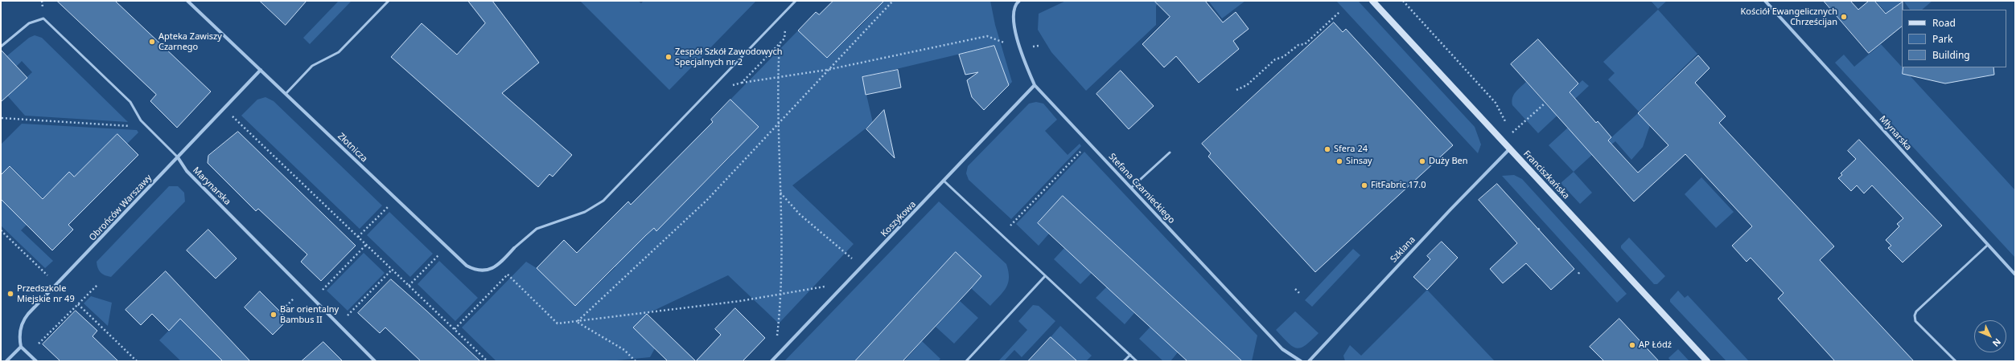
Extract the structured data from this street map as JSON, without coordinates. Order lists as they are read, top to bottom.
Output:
{
  "streets": {
    "street": [
      "Młynarska",
      "Złotnicza",
      "Franciszkańska",
      "Marynarska",
      "Stefana Czarnieckiego",
      "Obrońców Warszawy",
      "Koszykowa",
      "Szklana"
    ]
  },
  "crossings": [
    ["Złotnicza", "Obrońców Warszawy"],
    ["Franciszkańska", "Szklana"],
    ["Marynarska", "Obrońców Warszawy"],
    ["Stefana Czarnieckiego", "Koszykowa"]
  ],
  "places": [
    "Kościół Ewangelicznych Chrześcijan",
    "Apteka Zawiszy Czarnego",
    "Zespół Szkół Zawodowych Specjalnych nr 2",
    "Sfera 24",
    "Sinsay",
    "Duży Ben",
    "FitFabric 17.0",
    "Przedszkole Miejskie nr 49",
    "Bar orientalny Bambus II",
    "AP Łódź"
  ],
  "legend": ["Road", "Park", "Building"],
  "north": "bottom right"
}
